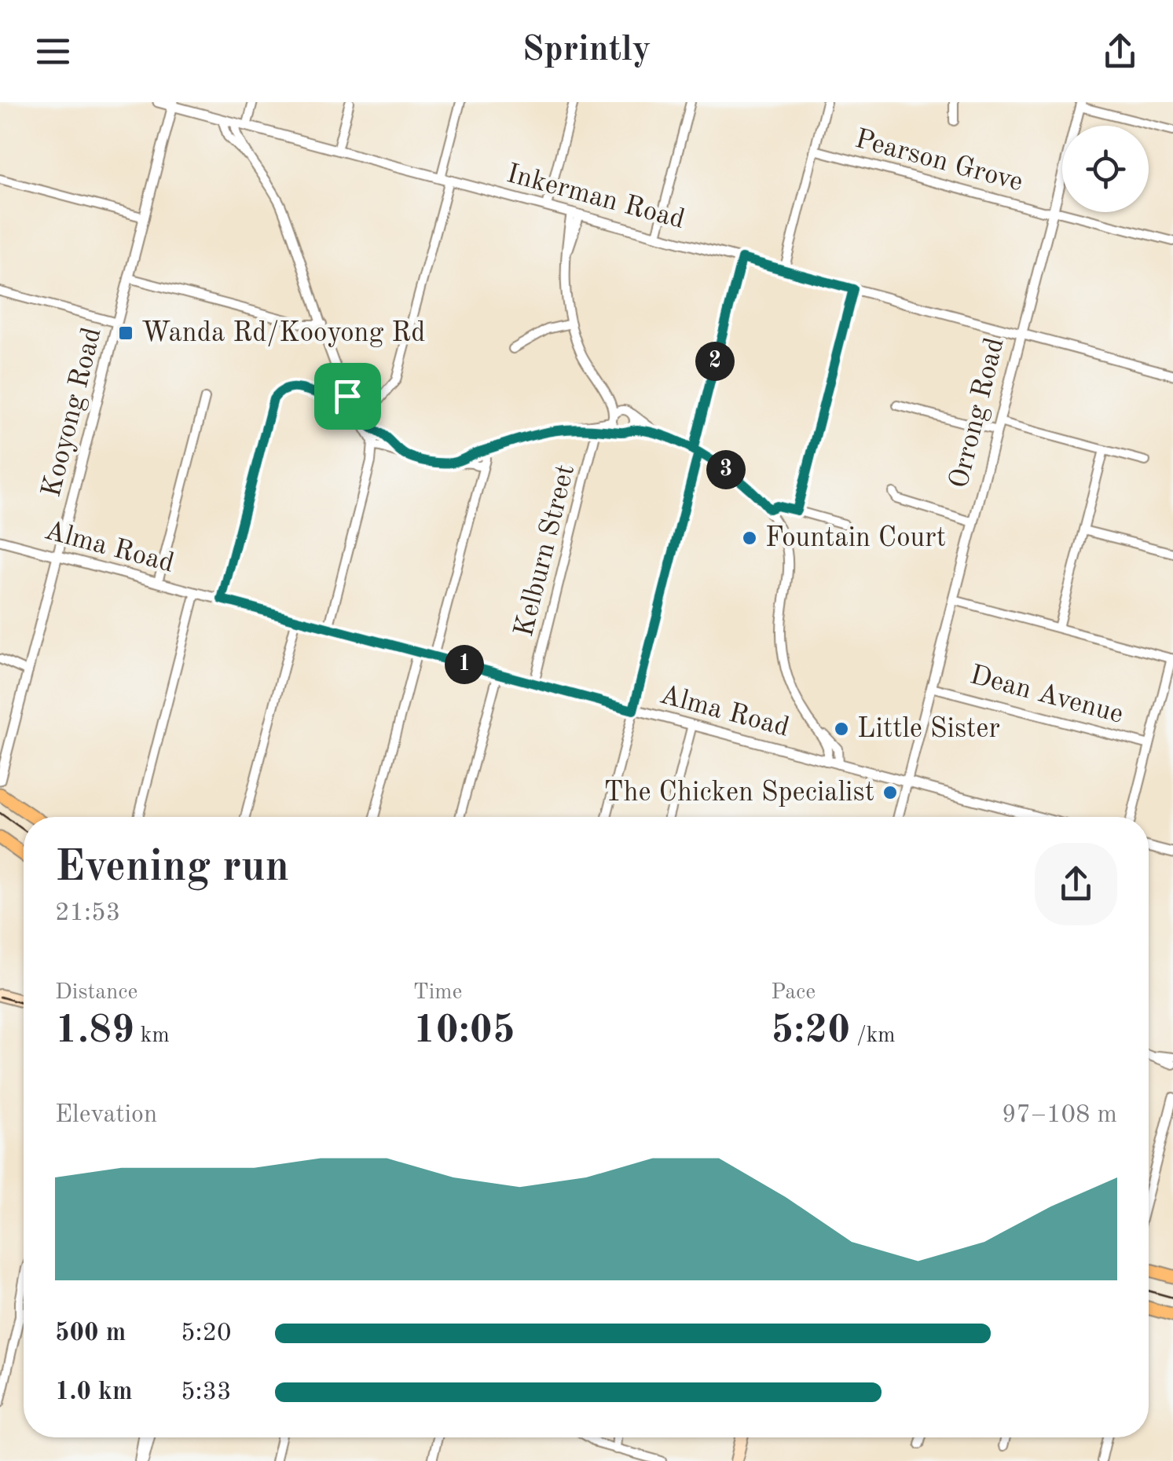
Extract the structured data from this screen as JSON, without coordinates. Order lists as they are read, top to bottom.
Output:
{
  "streets": {
    "street": [
      "Pearson Grove",
      "Inkerman Road",
      "Kooyong Road",
      "Orrong Road",
      "Alma Road",
      "Kelburn Street",
      "Dean Avenue"
    ]
  },
  "crossings": [
    ["Pearson Grove", "Orrong Road"],
    ["Inkerman Road", "Kooyong Road"],
    ["Inkerman Road", "Orrong Road"],
    ["Kooyong Road", "Alma Road"],
    ["Orrong Road", "Alma Road"],
    ["Orrong Road", "Dean Avenue"],
    ["Alma Road", "Kelburn Street"]
  ],
  "places": {
    "transit": ["Wanda Rd/Kooyong Rd"],
    "other": ["Fountain Court", "Little Sister", "The Chicken Specialist"]
  },
  "page": {
    "header": "Sprintly",
    "pins": ["2", "3", "1"],
    "heading": ["Evening run", "21:53"],
    "stats": [
      ["Distance", "1.89 km"],
      ["Time", "10:05"],
      ["Pace", "5:20 /km"]
    ],
    "chart": ["Elevation", "97–108 m"],
    "list": [
      {
        "name": "500 m",
        "note": "5:20"
      },
      {
        "name": "1.0 km",
        "note": "5:33"
      }
    ]
  }
}
